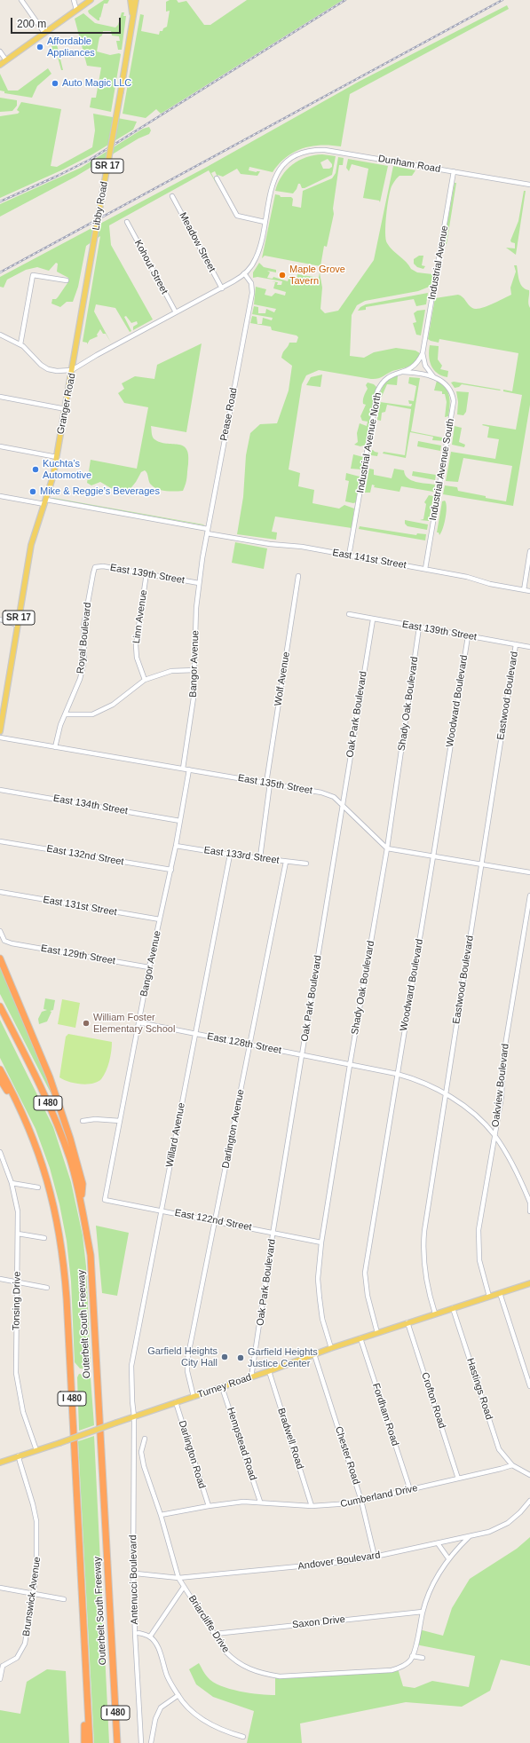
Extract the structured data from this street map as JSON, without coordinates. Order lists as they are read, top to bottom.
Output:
{
  "streets": {
    "highway": ["I 480", "Outerbelt South Freeway"],
    "main road": [
      "SR 17",
      "Libby Road",
      "Granger Road",
      "Turney Road"
    ],
    "street": [
      "Dunham Road",
      "Meadow Street",
      "Industrial Avenue",
      "Kohout Street",
      "Pease Road",
      "Industrial Avenue North",
      "Industrial Avenue South",
      "East 141st Street",
      "East 139th Street",
      "Linn Avenue",
      "Royal Boulevard",
      "Bangor Avenue",
      "Wolf Avenue",
      "Eastwood Boulevard",
      "Woodward Boulevard",
      "Shady Oak Boulevard",
      "Oak Park Boulevard",
      "East 135th Street",
      "East 134th Street",
      "East 132nd Street",
      "East 133rd Street",
      "East 131st Street",
      "East 129th Street",
      "East 128th Street",
      "Oakview Boulevard",
      "Darlington Avenue",
      "Willard Avenue",
      "East 122nd Street",
      "Tonsing Drive",
      "Hastings Road",
      "Crofton Road",
      "Fordham Road",
      "Bradwell Road",
      "Hempstead Road",
      "Darlington Road",
      "Chester Road",
      "Cumberland Drive",
      "Andover Boulevard",
      "Antenucci Boulevard",
      "Brunswick Avenue",
      "Saxon Drive",
      "Briarcliffe Drive"
    ]
  },
  "crossings": [
    ["Dunham Road", "Industrial Avenue"],
    ["Dunham Road", "Granger Road"],
    ["Libby Road", "Granger Road"],
    ["Meadow Street", "Granger Road"],
    ["Industrial Avenue", "Industrial Avenue North"],
    ["Industrial Avenue", "Industrial Avenue South"],
    ["Kohout Street", "Granger Road"],
    ["Granger Road", "Pease Road"],
    ["Granger Road", "East 141st Street"],
    ["Pease Road", "East 141st Street"],
    ["Pease Road", "Bangor Avenue"],
    ["Industrial Avenue North", "Industrial Avenue South"],
    ["Industrial Avenue North", "East 141st Street"],
    ["Industrial Avenue South", "East 141st Street"],
    ["East 139th Street", "Linn Avenue"],
    ["East 139th Street", "Royal Boulevard"],
    ["East 139th Street", "Bangor Avenue"],
    ["East 139th Street", "Eastwood Boulevard"],
    ["East 139th Street", "Woodward Boulevard"],
    ["East 139th Street", "Shady Oak Boulevard"],
    ["East 139th Street", "Oak Park Boulevard"],
    ["Royal Boulevard", "East 135th Street"],
    ["Bangor Avenue", "East 135th Street"],
    ["Bangor Avenue", "East 134th Street"],
    ["Bangor Avenue", "East 132nd Street"],
    ["Bangor Avenue", "East 133rd Street"],
    ["Bangor Avenue", "East 131st Street"],
    ["Bangor Avenue", "East 129th Street"],
    ["Bangor Avenue", "East 128th Street"],
    ["Bangor Avenue", "East 122nd Street"],
    ["Wolf Avenue", "East 135th Street"],
    ["Wolf Avenue", "East 133rd Street"],
    ["Eastwood Boulevard", "East 128th Street"],
    ["Eastwood Boulevard", "Turney Road"],
    ["Woodward Boulevard", "East 128th Street"],
    ["Woodward Boulevard", "Turney Road"],
    ["Shady Oak Boulevard", "East 135th Street"],
    ["Shady Oak Boulevard", "East 128th Street"],
    ["Shady Oak Boulevard", "East 122nd Street"],
    ["Shady Oak Boulevard", "Turney Road"],
    ["Oak Park Boulevard", "East 135th Street"],
    ["Oak Park Boulevard", "East 128th Street"],
    ["Oak Park Boulevard", "East 122nd Street"],
    ["Oak Park Boulevard", "Turney Road"],
    ["East 133rd Street", "Darlington Avenue"],
    ["East 133rd Street", "Willard Avenue"],
    ["East 128th Street", "Oakview Boulevard"],
    ["East 128th Street", "Darlington Avenue"],
    ["East 128th Street", "Willard Avenue"],
    ["Oakview Boulevard", "Turney Road"],
    ["Darlington Avenue", "East 122nd Street"],
    ["Darlington Avenue", "Turney Road"],
    ["Willard Avenue", "East 122nd Street"],
    ["Willard Avenue", "Turney Road"],
    ["Willard Avenue", "Antenucci Boulevard"],
    ["Tonsing Drive", "Turney Road"],
    ["Turney Road", "Hastings Road"],
    ["Turney Road", "Crofton Road"],
    ["Turney Road", "Fordham Road"],
    ["Turney Road", "Bradwell Road"],
    ["Turney Road", "Hempstead Road"],
    ["Turney Road", "Darlington Road"],
    ["Turney Road", "Chester Road"],
    ["Turney Road", "Antenucci Boulevard"],
    ["Turney Road", "Brunswick Avenue"],
    ["Hastings Road", "Cumberland Drive"],
    ["Crofton Road", "Cumberland Drive"],
    ["Fordham Road", "Cumberland Drive"],
    ["Bradwell Road", "Cumberland Drive"],
    ["Hempstead Road", "Cumberland Drive"],
    ["Darlington Road", "Cumberland Drive"],
    ["Chester Road", "Cumberland Drive"],
    ["Chester Road", "Andover Boulevard"],
    ["Cumberland Drive", "Briarcliffe Drive"],
    ["Andover Boulevard", "Briarcliffe Drive"],
    ["Saxon Drive", "Briarcliffe Drive"]
  ],
  "places": [
    "Affordable Appliances",
    "Auto Magic LLC",
    "Maple Grove Tavern",
    "Kuchta’s Automotive",
    "Mike & Reggie’s Beverages",
    "William Foster Elementary School",
    "Garfield Heights City Hall",
    "Garfield Heights Justice Center"
  ],
  "scale_bar": "200 m"
}
